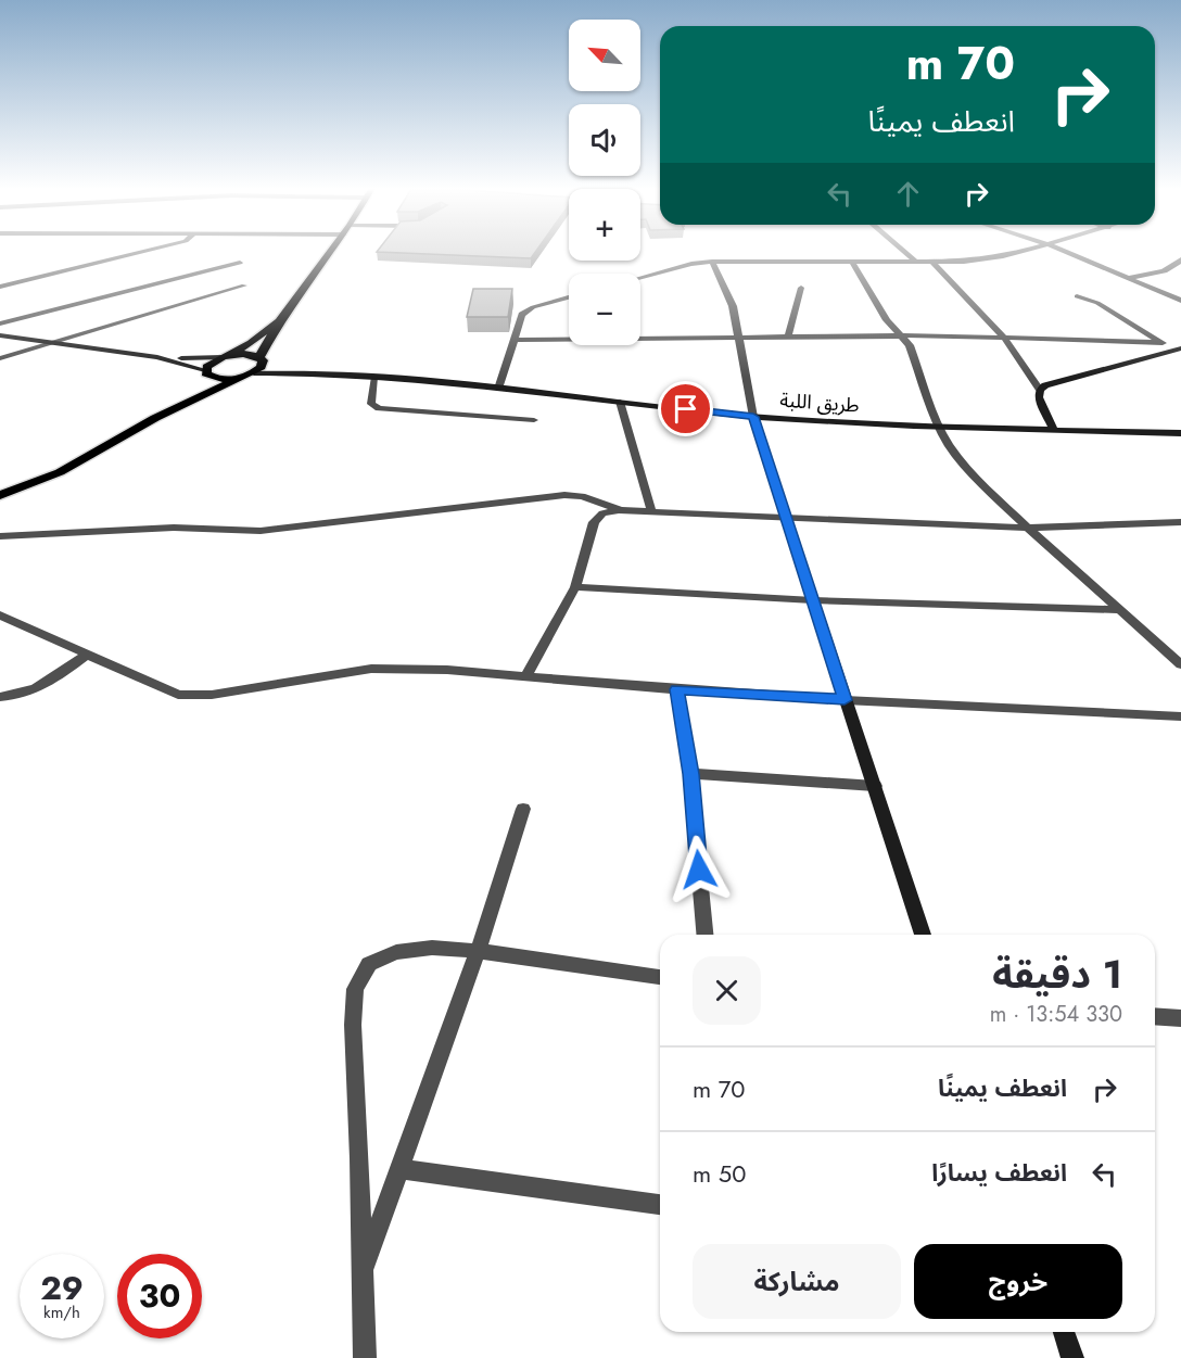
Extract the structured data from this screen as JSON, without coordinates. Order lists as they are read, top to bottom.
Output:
{
  "streets": {
    "main road": ["طريق اللبة"]
  },
  "north": "top left",
  "page": {
    "map_buttons": ["+", "−"],
    "turn": ["70 m", "انعطف يمينًا"],
    "heading": ["1 دقيقة", "330 m · 13:54"],
    "list": [
      {
        "name": "انعطف يمينًا",
        "value": "70 m"
      },
      {
        "name": "انعطف يسارًا",
        "value": "50 m"
      }
    ],
    "buttons": ["خروج", "مشاركة"],
    "speed": "29 km/h",
    "limit": "30"
  }
}
